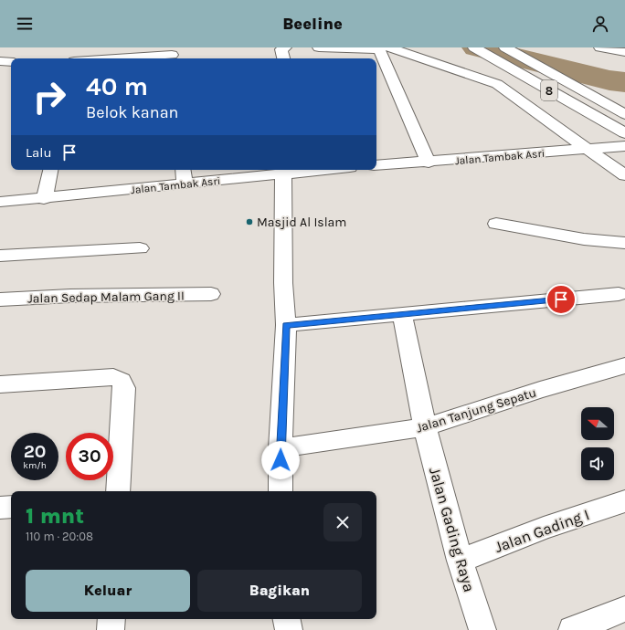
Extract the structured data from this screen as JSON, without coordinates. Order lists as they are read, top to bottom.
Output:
{
  "streets": {
    "main road": [
      "8",
      "Jalan Tambak Asri",
      "Jalan Sedap Malam Gang II",
      "Jalan Tanjung Sepatu",
      "Jalan Gading Raya",
      "Jalan Gading I"
    ]
  },
  "crossings": [
    ["Jalan Tanjung Sepatu", "Jalan Gading Raya"],
    ["Jalan Gading Raya", "Jalan Gading I"]
  ],
  "places": ["Masjid Al Islam"],
  "north": "left",
  "page": {
    "header": "Beeline",
    "turn": ["40 m", "Belok kanan"],
    "then": "Lalu",
    "speed": "20 km/h",
    "limit": "30",
    "heading": ["1 mnt", "110 m · 20:08"],
    "buttons": ["Keluar", "Bagikan"]
  }
}
